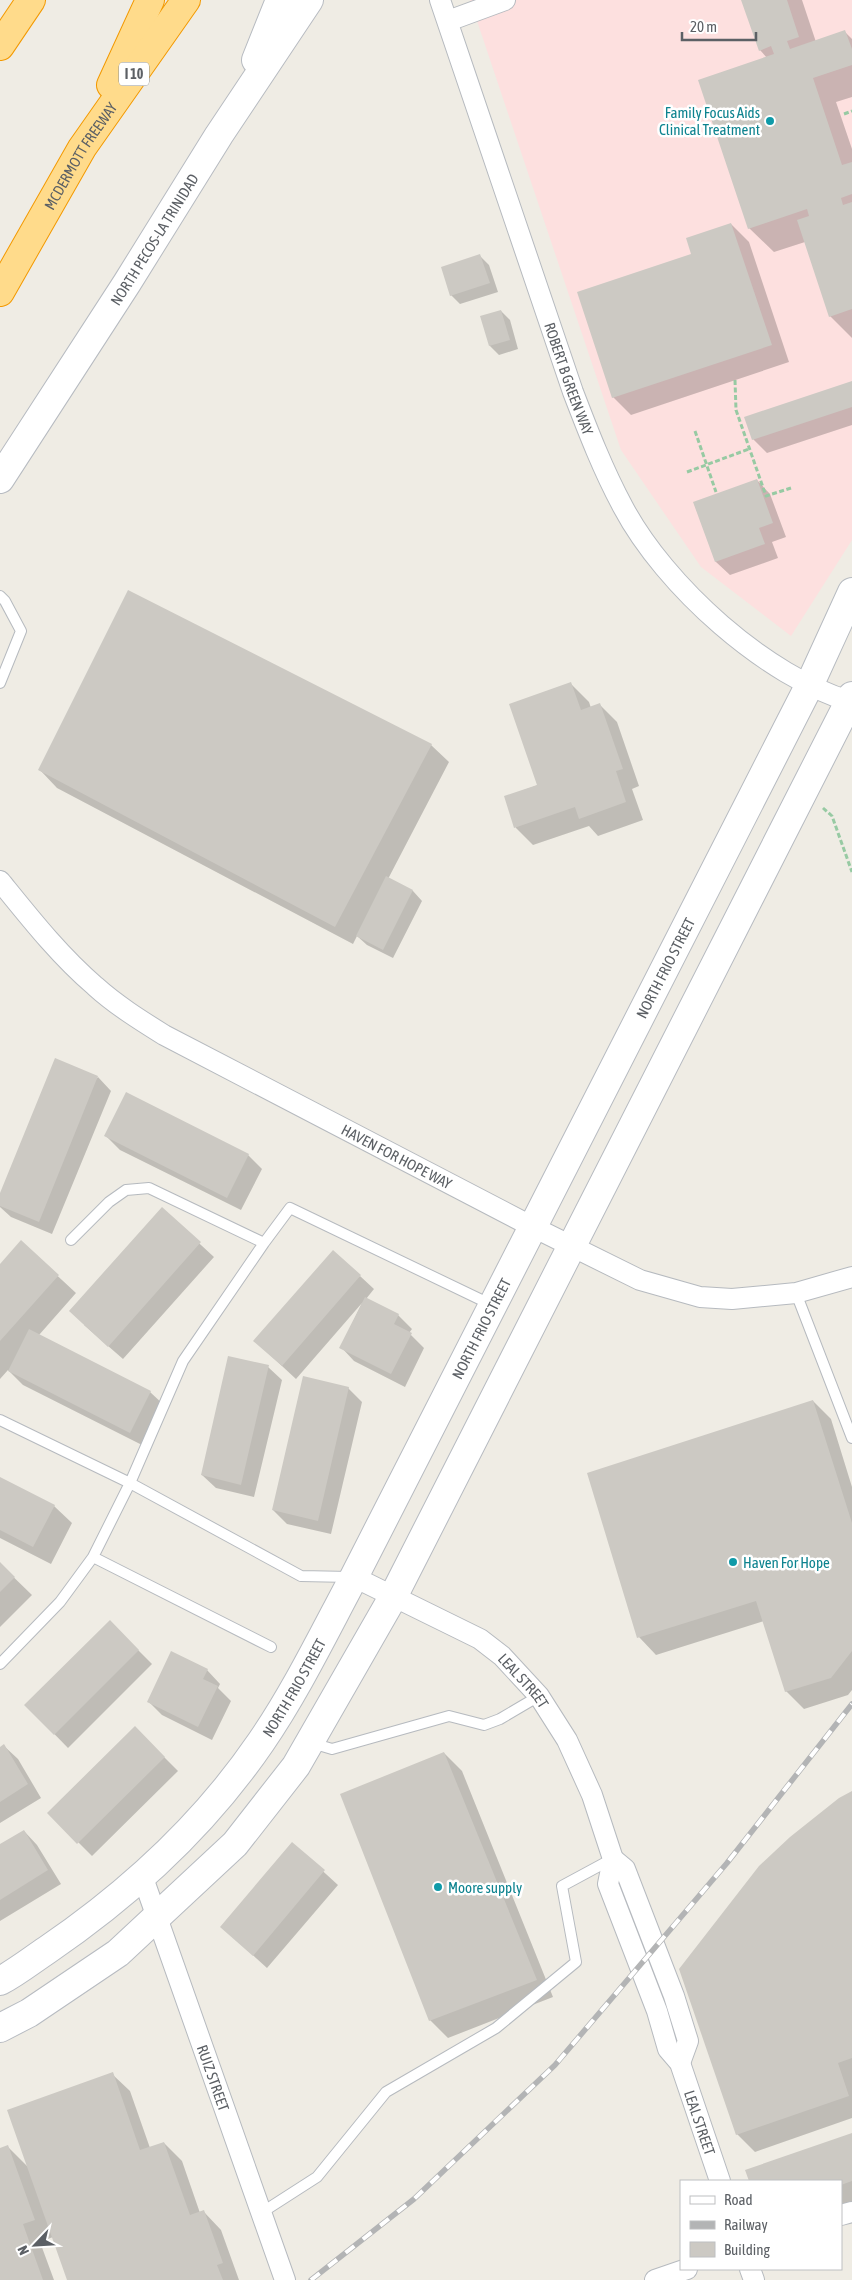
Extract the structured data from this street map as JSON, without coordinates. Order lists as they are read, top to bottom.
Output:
{
  "streets": {
    "highway": ["I 10", "MCDERMOTT FREEWAY"],
    "main road": ["NORTH PECOS-LA TRINIDAD", "NORTH FRIO STREET"],
    "street": [
      "ROBERT B GREEN WAY",
      "HAVEN FOR HOPE WAY",
      "LEAL STREET",
      "RUIZ STREET"
    ]
  },
  "crossings": [
    ["ROBERT B GREEN WAY", "NORTH FRIO STREET"],
    ["NORTH FRIO STREET", "HAVEN FOR HOPE WAY"],
    ["NORTH FRIO STREET", "LEAL STREET"],
    ["NORTH FRIO STREET", "RUIZ STREET"]
  ],
  "places": ["Family Focus Aids Clinical Treatment", "Haven For Hope", "Moore supply"],
  "legend": ["Road", "Railway", "Building"],
  "scale_bar": "20 m",
  "north": "bottom left"
}
